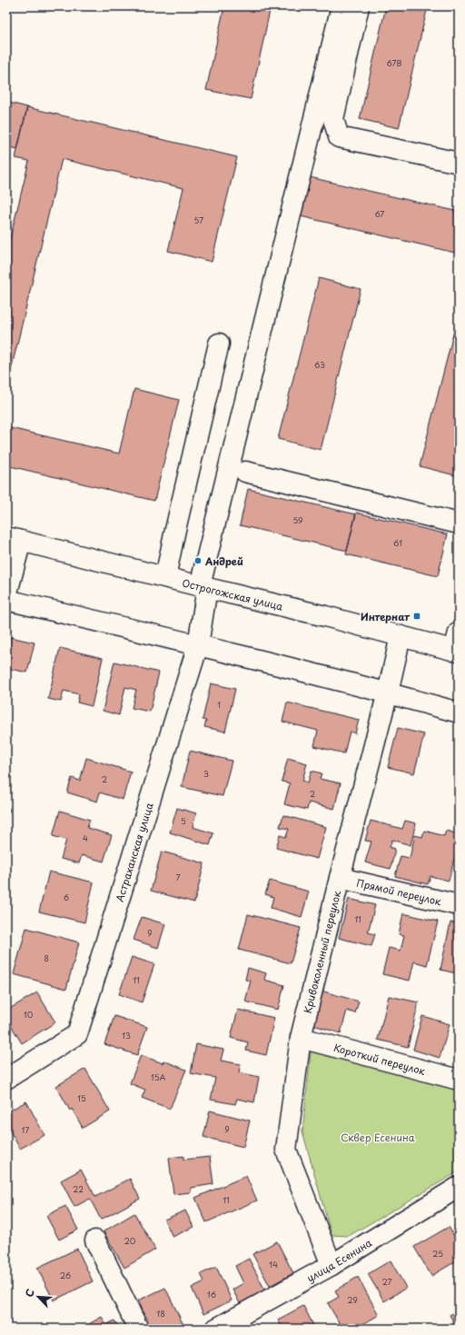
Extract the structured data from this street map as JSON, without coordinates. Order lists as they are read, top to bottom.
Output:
{
  "streets": {
    "street": [
      "Острогожская улица",
      "Астраханская улица",
      "Прямой переулок",
      "Кривоколенный переулок",
      "Короткий переулок",
      "улица Есенина"
    ]
  },
  "crossings": [
    ["Острогожская улица", "Астраханская улица"],
    ["Острогожская улица", "Кривоколенный переулок"],
    ["Прямой переулок", "Кривоколенный переулок"],
    ["Кривоколенный переулок", "Короткий переулок"],
    ["Кривоколенный переулок", "улица Есенина"]
  ],
  "parks": ["Сквер Есенина"],
  "places": {
    "other": ["Андрей"],
    "transit": ["Интернат"]
  },
  "house_numbers": [
    "67В",
    "67",
    "57",
    "63",
    "59",
    "61",
    "1",
    "3",
    "2",
    "2",
    "5",
    "4",
    "7",
    "6",
    "11",
    "9",
    "8",
    "11",
    "10",
    "13",
    "15А",
    "15",
    "9",
    "17",
    "22",
    "11",
    "20",
    "25",
    "14",
    "26",
    "27",
    "16",
    "29",
    "18"
  ],
  "north": "top left"
}
